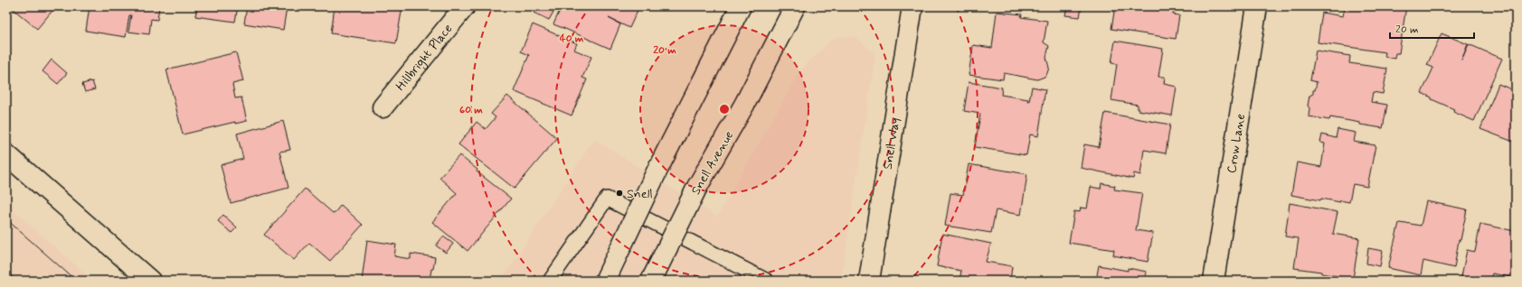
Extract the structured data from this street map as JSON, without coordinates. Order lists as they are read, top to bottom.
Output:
{
  "streets": {
    "main road": [
      "Hillbright Place",
      "Snell Way",
      "Crow Lane",
      "Snell Avenue"
    ]
  },
  "places": ["Snell"],
  "scale_bar": "20 m",
  "rings": ["40 m", "20 m", "60 m"]
}
